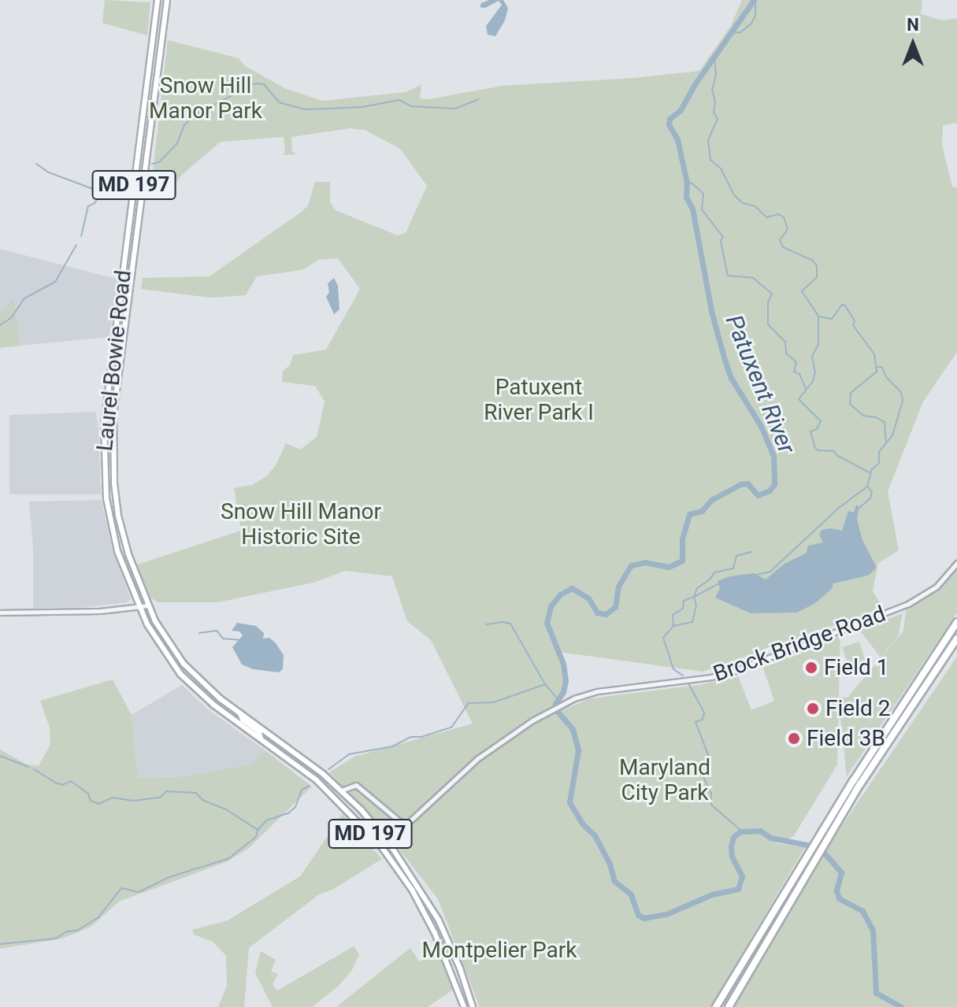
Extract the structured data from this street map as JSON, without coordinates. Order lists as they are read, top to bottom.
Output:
{
  "streets": {
    "main road": ["MD 197", "Laurel Bowie Road"],
    "street": ["Brock Bridge Road"]
  },
  "crossings": [
    ["Laurel Bowie Road", "Brock Bridge Road"]
  ],
  "water": ["Patuxent River"],
  "parks": [
    "Snow Hill Manor Park",
    "Patuxent River Park I",
    "Snow Hill Manor Historic Site",
    "Maryland City Park",
    "Montpelier Park"
  ],
  "places": ["Field 1", "Field 2", "Field 3B"],
  "north": "top"
}
